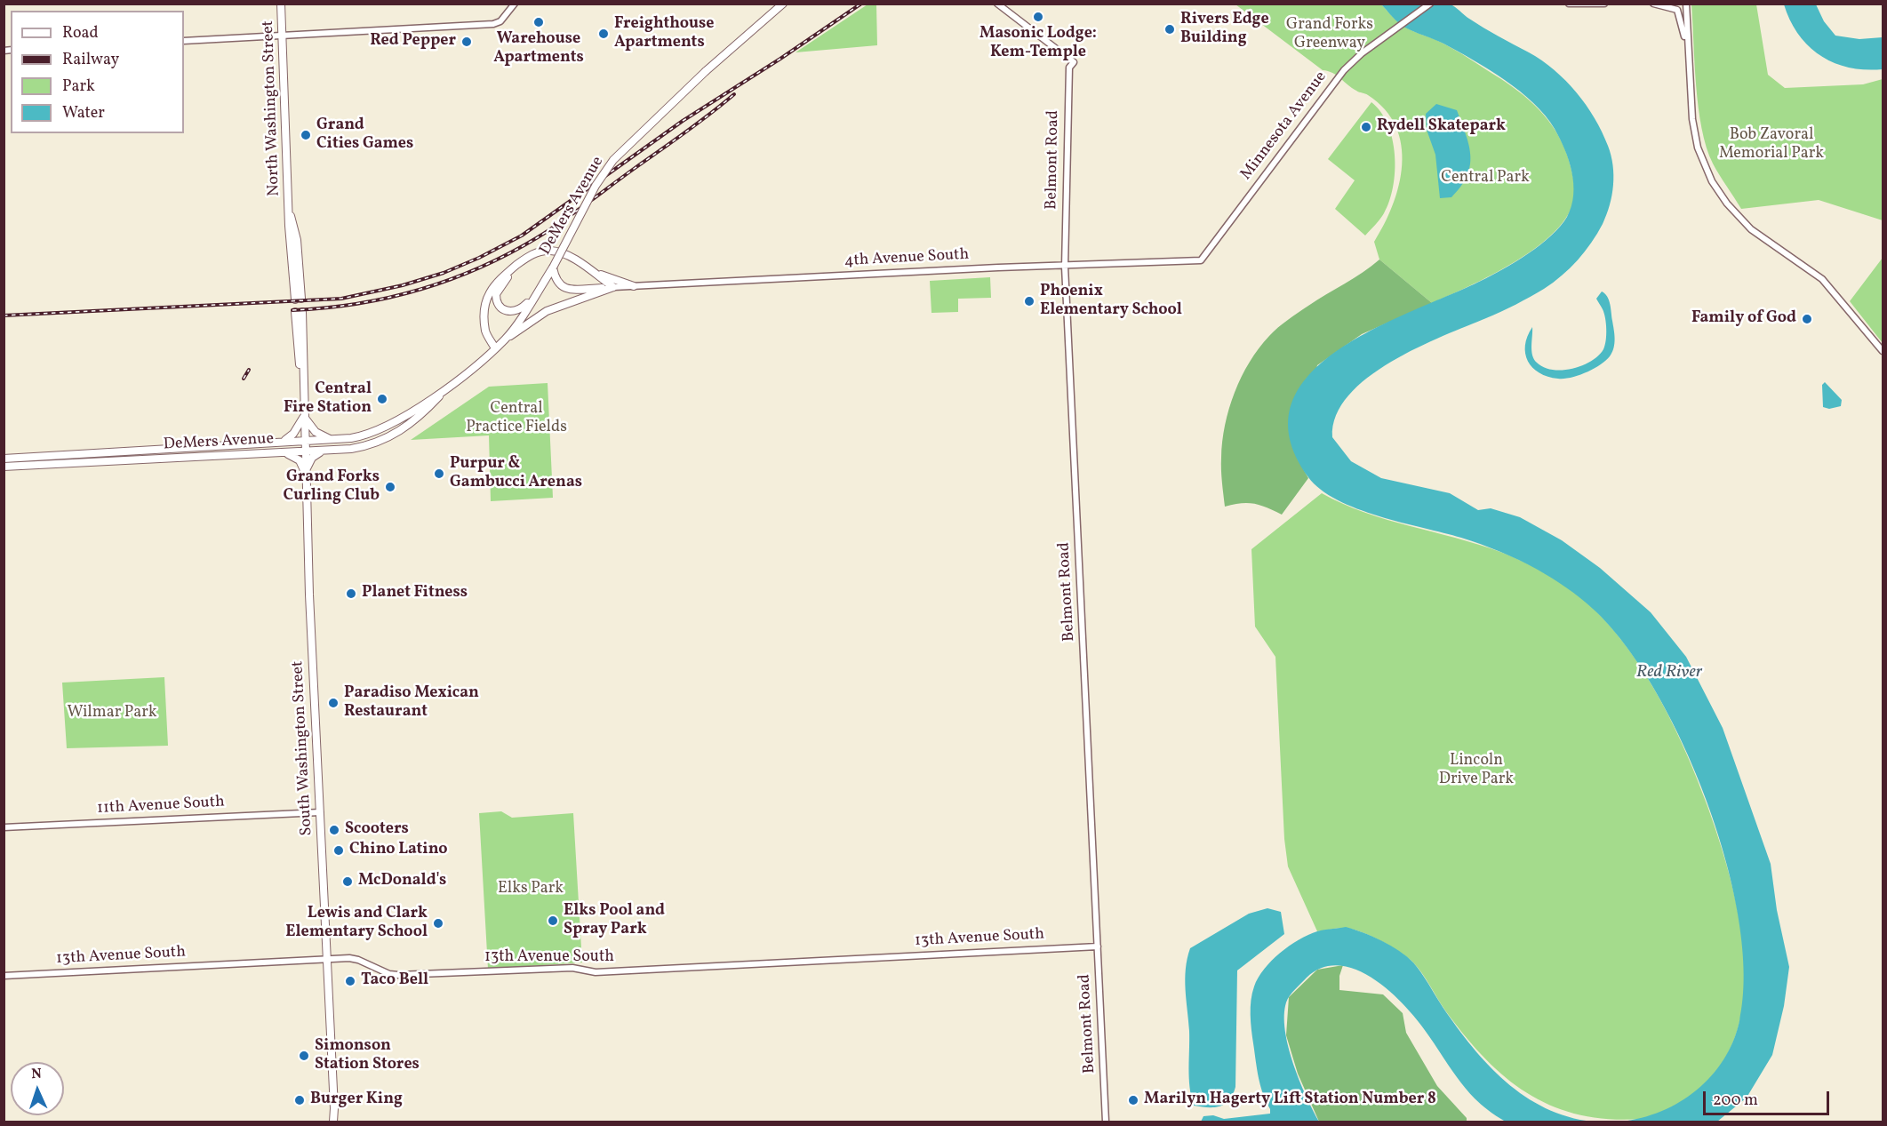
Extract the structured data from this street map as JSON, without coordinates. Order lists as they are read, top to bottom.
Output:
{
  "streets": {
    "main road": ["North Washington Street", "DeMers Avenue", "South Washington Street"],
    "street": [
      "Minnesota Avenue",
      "Belmont Road",
      "4th Avenue South",
      "11th Avenue South",
      "13th Avenue South"
    ]
  },
  "crossings": [
    ["Minnesota Avenue", "4th Avenue South"],
    ["Belmont Road", "4th Avenue South"],
    ["Belmont Road", "13th Avenue South"],
    ["DeMers Avenue", "South Washington Street"],
    ["South Washington Street", "11th Avenue South"],
    ["South Washington Street", "13th Avenue South"]
  ],
  "water": ["Red River"],
  "parks": [
    "Grand Forks Greenway",
    "Bob Zavoral Memorial Park",
    "Central Park",
    "Central Practice Fields",
    "Wilmar Park",
    "Lincoln Drive Park",
    "Elks Park"
  ],
  "places": [
    "Masonic Lodge: Kem-Temple",
    "Warehouse Apartments",
    "Rivers Edge Building",
    "Freighthouse Apartments",
    "Red Pepper",
    "Rydell Skatepark",
    "Grand Cities Games",
    "Phoenix Elementary School",
    "Family of God",
    "Central Fire Station",
    "Purpur & Gambucci Arenas",
    "Grand Forks Curling Club",
    "Planet Fitness",
    "Paradiso Mexican Restaurant",
    "Scooters",
    "Chino Latino",
    "McDonald's",
    "Elks Pool and Spray Park",
    "Lewis and Clark Elementary School",
    "Taco Bell",
    "Simonson Station Stores",
    "Burger King",
    "Marilyn Hagerty Lift Station Number 8"
  ],
  "legend": [
    "Road",
    "Railway",
    "Park",
    "Water"
  ],
  "scale_bar": "200 m",
  "north": "top"
}
